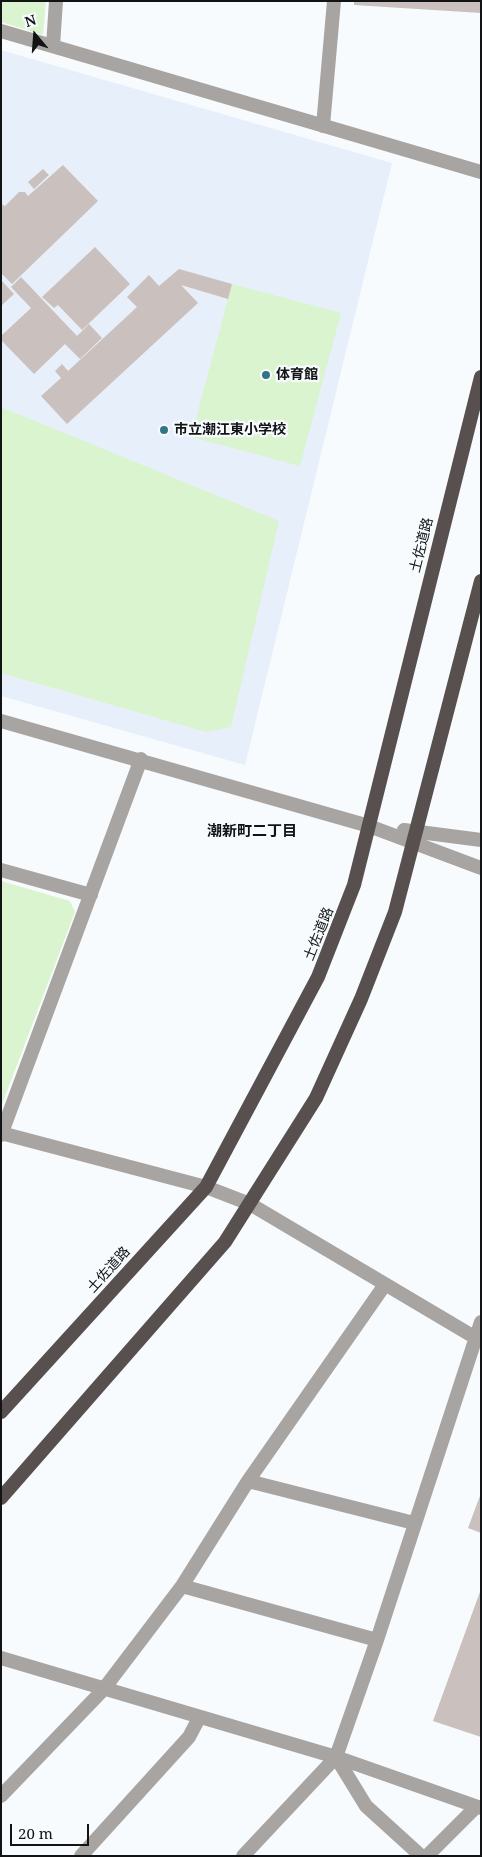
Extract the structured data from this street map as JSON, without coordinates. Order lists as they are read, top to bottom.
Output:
{
  "streets": {
    "highway": ["土佐道路"]
  },
  "districts": ["潮新町二丁目"],
  "places": ["体育館", "市立潮江東小学校"],
  "scale_bar": "20 m",
  "north": "top"
}
